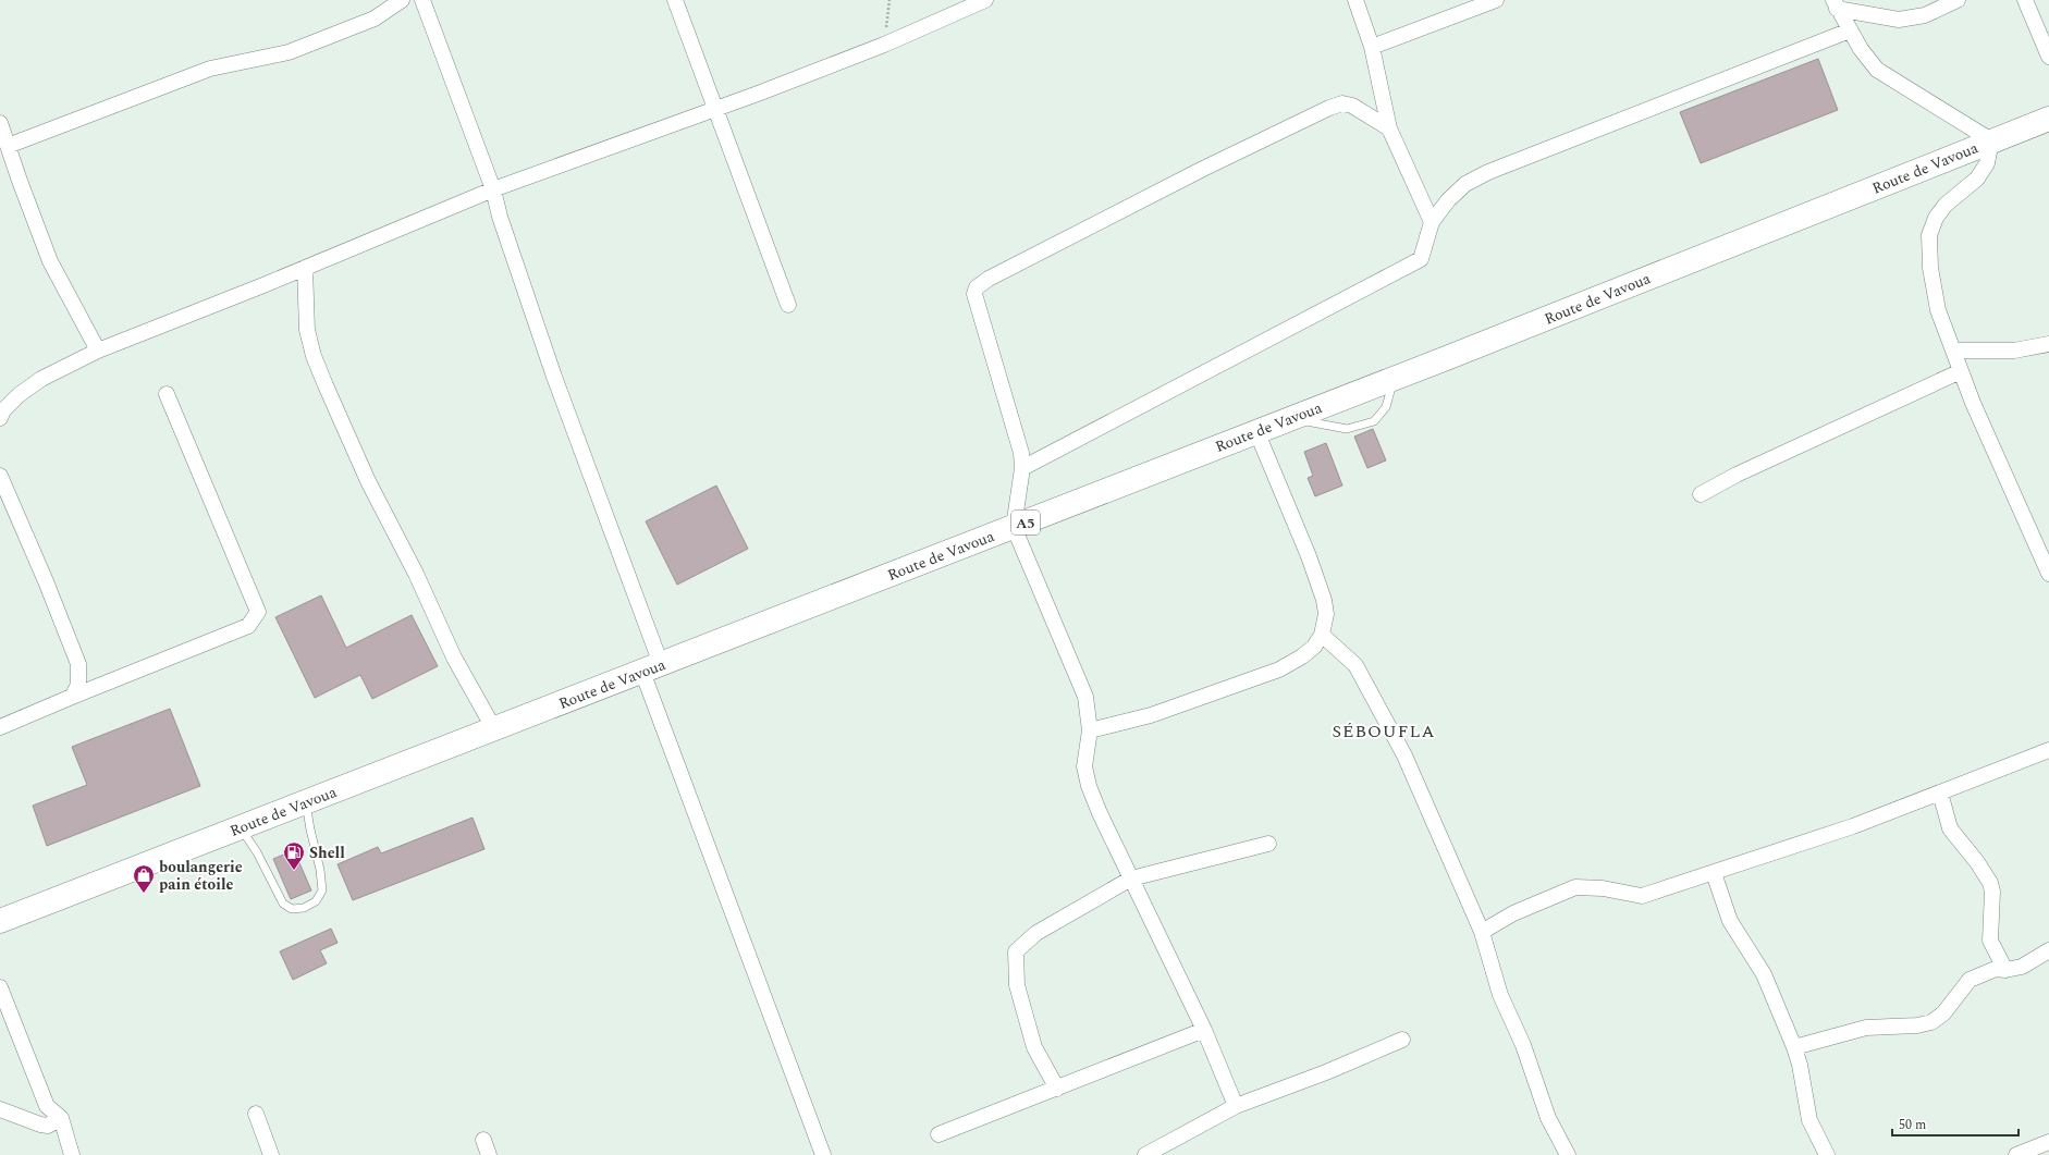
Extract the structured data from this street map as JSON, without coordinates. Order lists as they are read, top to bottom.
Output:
{
  "streets": {
    "main road": ["Route de Vavoua", "A5"]
  },
  "districts": ["SÉBOUFLA"],
  "places": {
    "fuel station": ["Shell"],
    "shop": ["boulangerie pain étoile"]
  },
  "scale_bar": "50 m"
}
